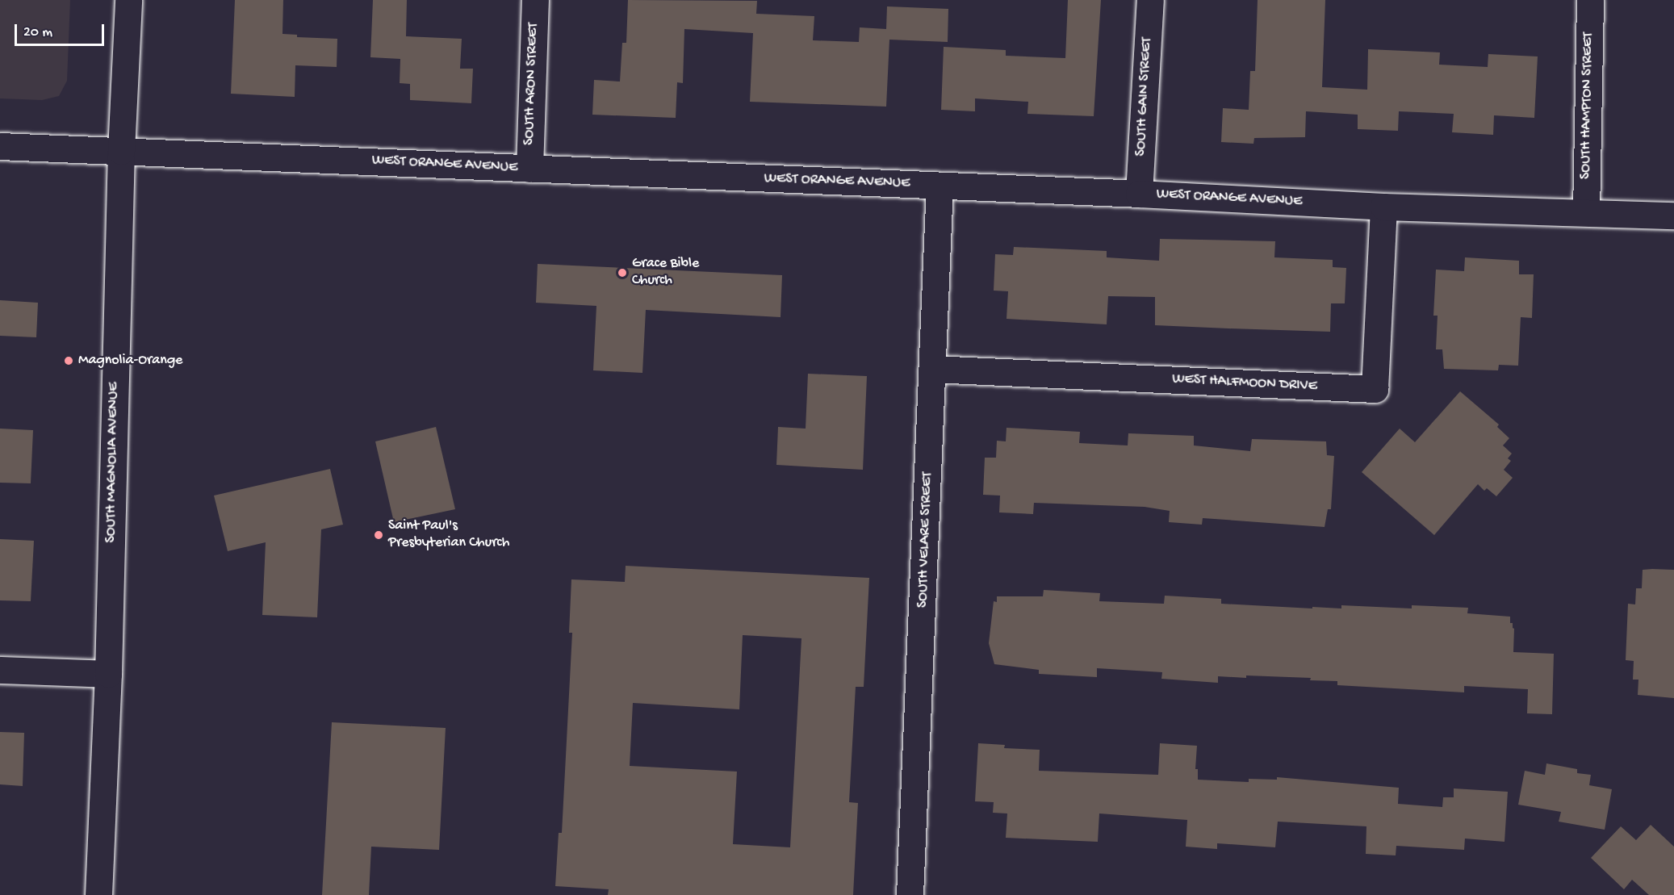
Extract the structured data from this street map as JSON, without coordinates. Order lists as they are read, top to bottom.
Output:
{
  "streets": {
    "street": [
      "SOUTH ARON STREET",
      "SOUTH GAIN STREET",
      "SOUTH HAMPTON STREET",
      "WEST ORANGE AVENUE",
      "WEST HALFMOON DRIVE",
      "SOUTH MAGNOLIA AVENUE",
      "SOUTH VELARE STREET"
    ]
  },
  "crossings": [
    ["SOUTH ARON STREET", "WEST ORANGE AVENUE"],
    ["SOUTH GAIN STREET", "WEST ORANGE AVENUE"],
    ["SOUTH HAMPTON STREET", "WEST ORANGE AVENUE"],
    ["WEST ORANGE AVENUE", "WEST HALFMOON DRIVE"],
    ["WEST ORANGE AVENUE", "SOUTH MAGNOLIA AVENUE"],
    ["WEST ORANGE AVENUE", "SOUTH VELARE STREET"],
    ["WEST HALFMOON DRIVE", "SOUTH VELARE STREET"]
  ],
  "places": ["Grace Bible Church", "Magnolia-Orange", "Saint Paul's Presbyterian Church"],
  "scale_bar": "20 m"
}
